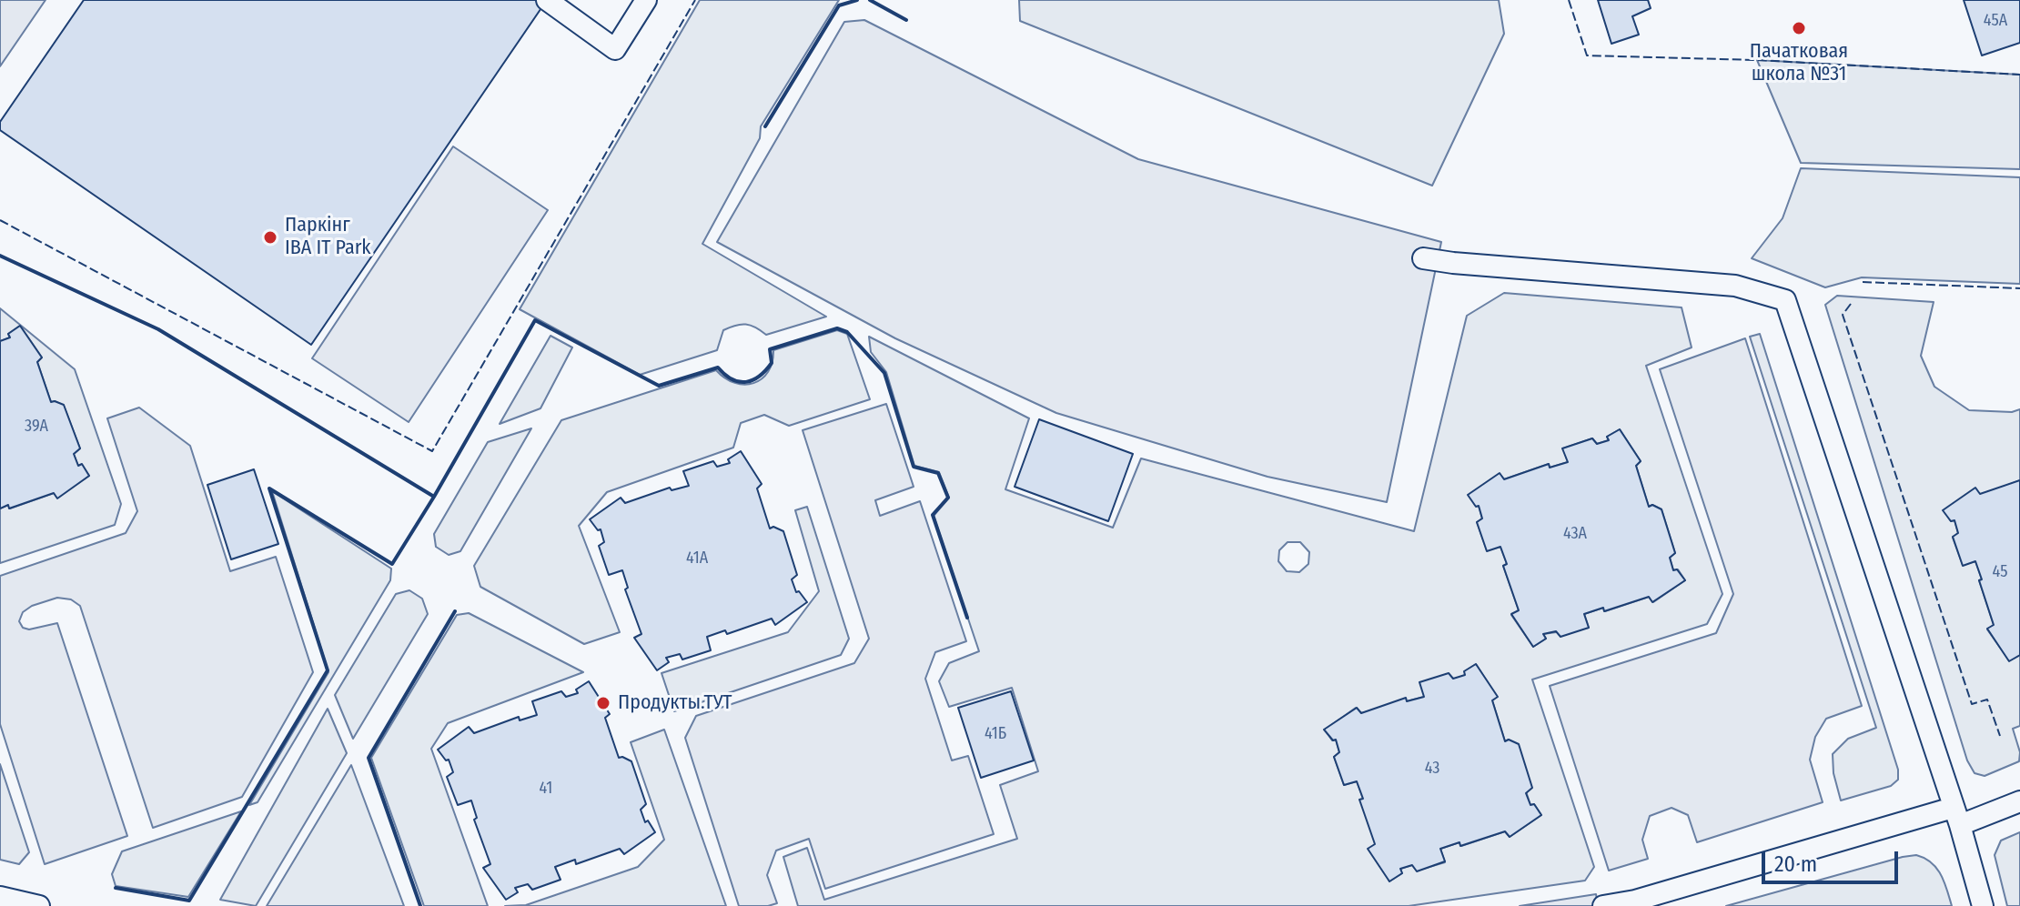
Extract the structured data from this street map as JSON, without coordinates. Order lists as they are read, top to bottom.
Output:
{
  "places": ["Пачатковая школа №31", "Паркінг IBA IT Park", "Продукты.ТУТ"],
  "house_numbers": [
    "45А",
    "39А",
    "43А",
    "41А",
    "45",
    "41Б",
    "43",
    "41"
  ],
  "scale_bar": "20 m"
}
